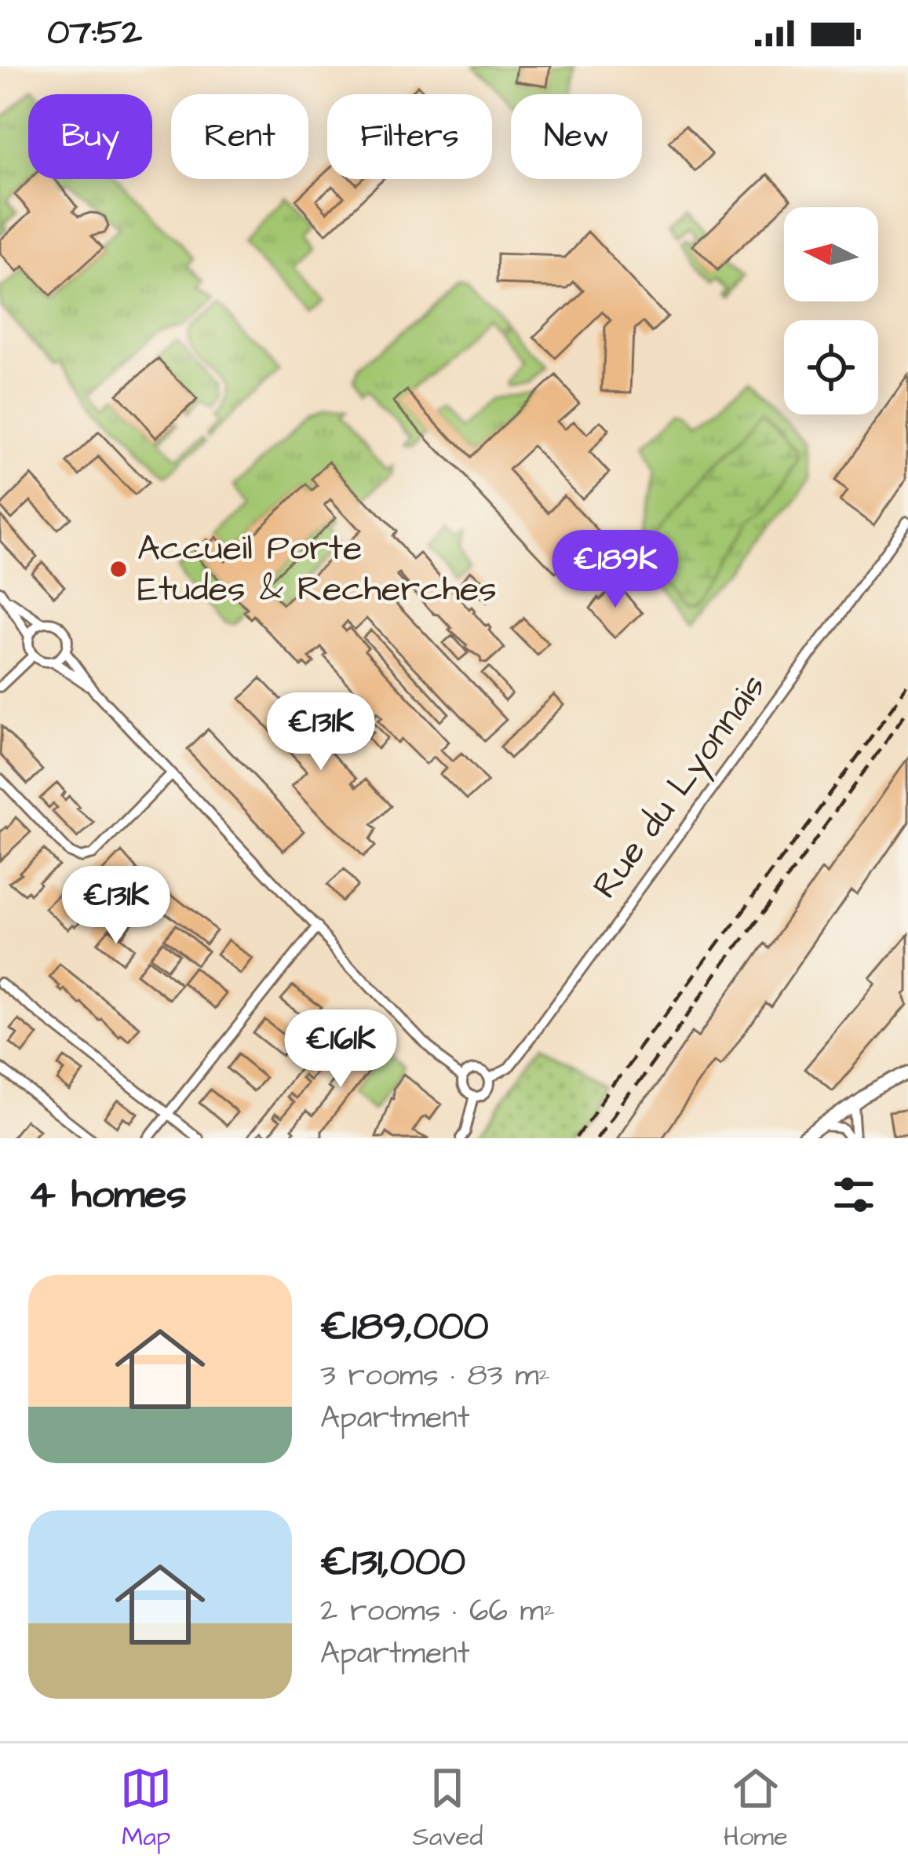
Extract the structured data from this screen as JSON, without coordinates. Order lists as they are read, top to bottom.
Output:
{
  "streets": {
    "street": ["Rue du Lyonnais"]
  },
  "places": ["Accueil Porte Etudes & Recherches"],
  "north": "left",
  "page": {
    "status": "07:52",
    "chip": [
      "Buy",
      "Rent",
      "Filters",
      "New"
    ],
    "price": [
      "€189K",
      "€131K",
      "€131K",
      "€161K"
    ],
    "heading": "4 homes",
    "list": [
      {
        "name": "€189,000",
        "note": "3 rooms · 83 m² · Apartment"
      },
      {
        "name": "€131,000",
        "note": "2 rooms · 66 m² · Apartment"
      }
    ],
    "tabs": ["Map", "Saved", "Home"]
  }
}
